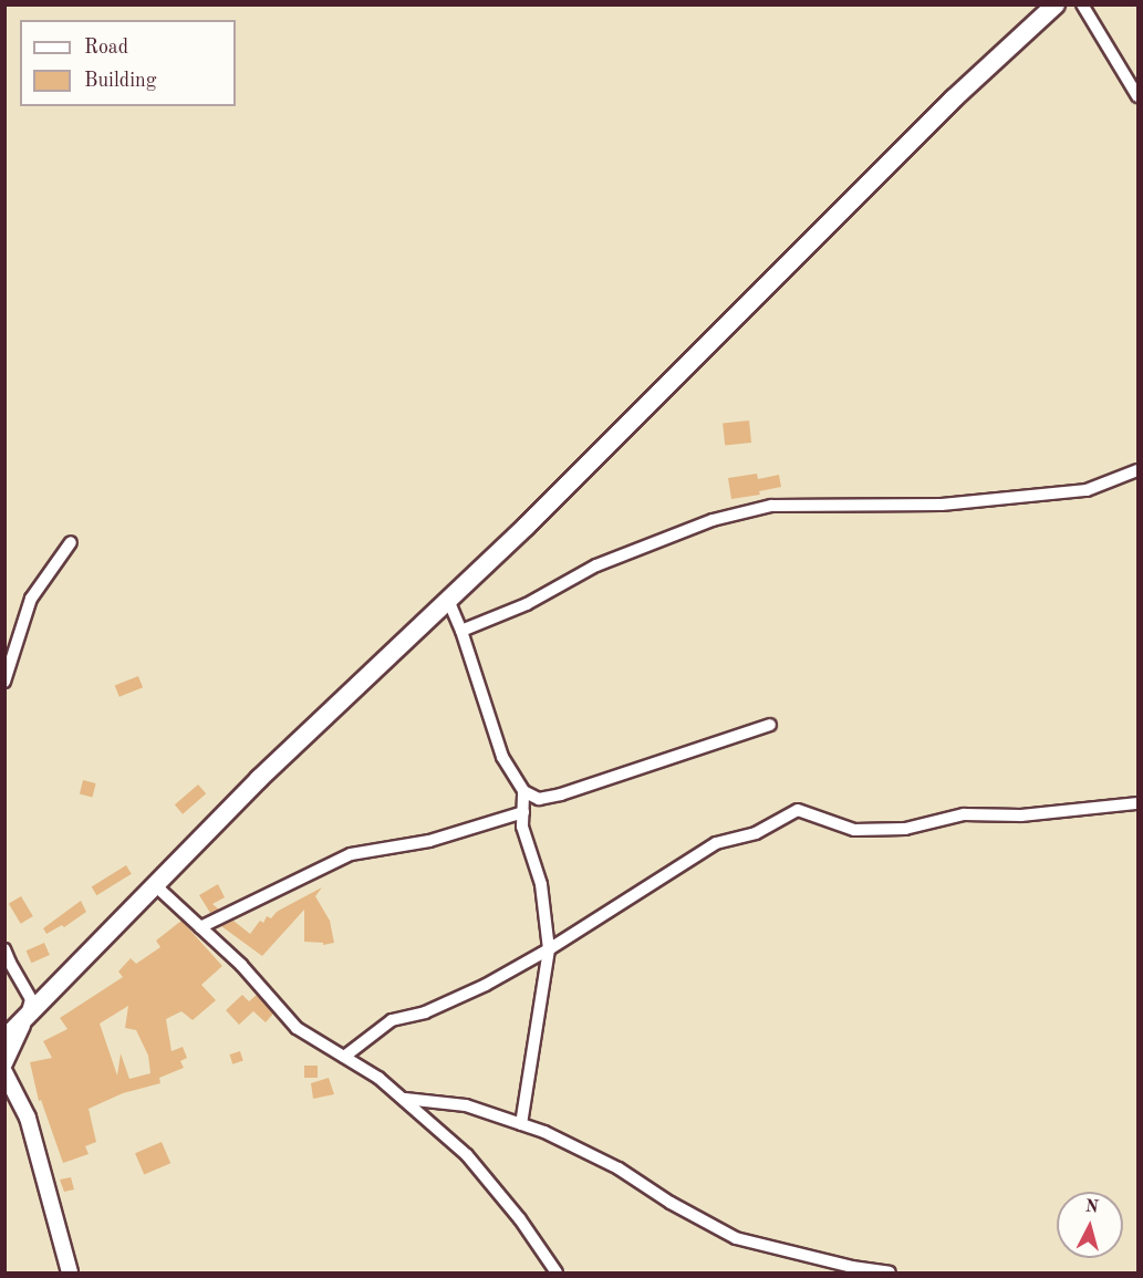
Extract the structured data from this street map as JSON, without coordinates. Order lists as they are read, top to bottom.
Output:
{
  "legend": ["Road", "Building"],
  "north": "top"
}
